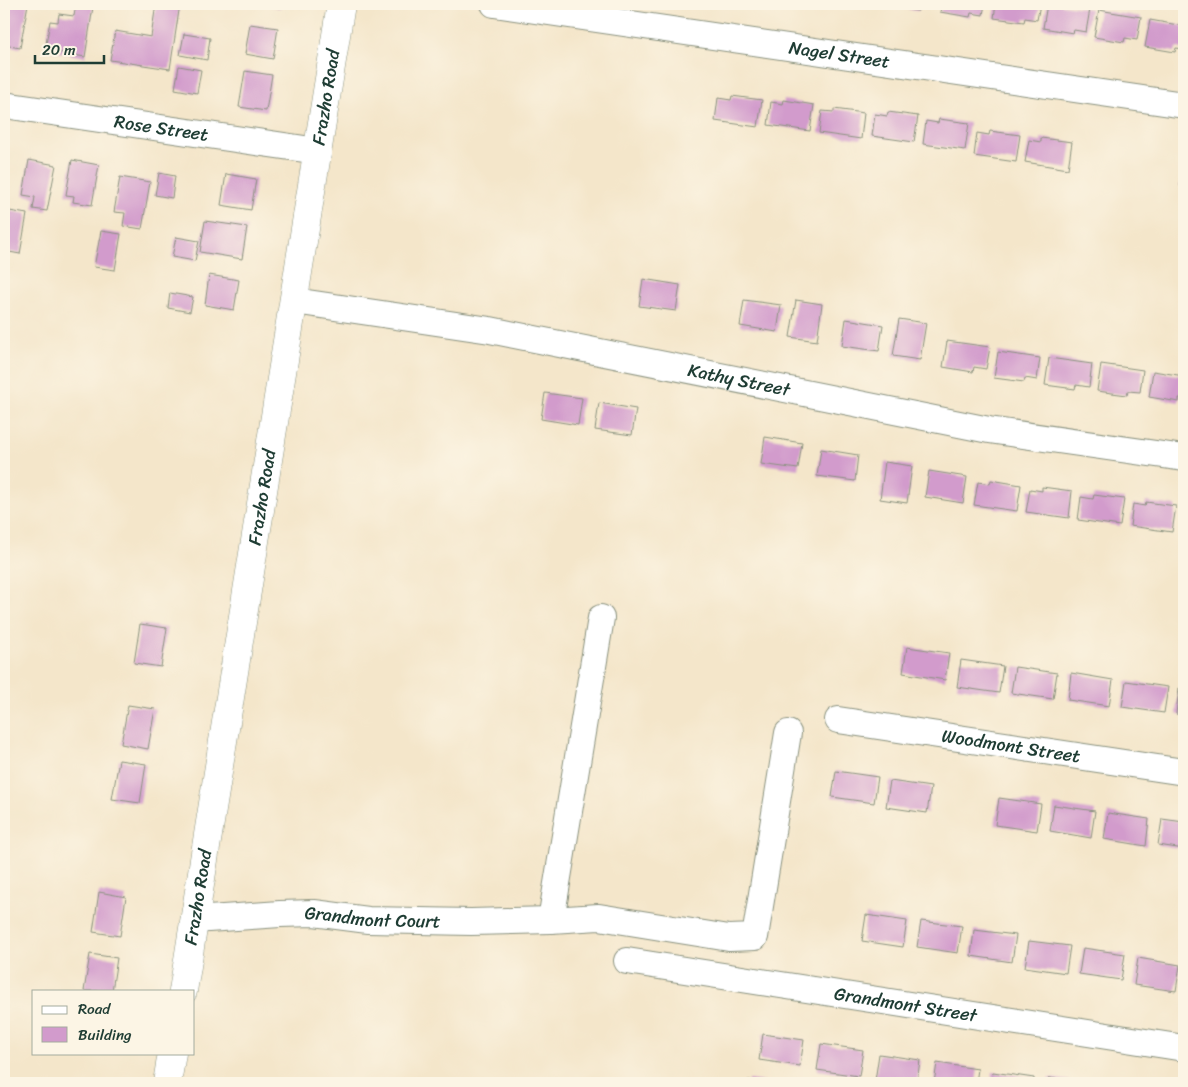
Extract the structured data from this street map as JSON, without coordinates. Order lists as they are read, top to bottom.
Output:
{
  "streets": {
    "street": [
      "Nagel Street",
      "Frazho Road",
      "Rose Street",
      "Kathy Street",
      "Woodmont Street",
      "Grandmont Court",
      "Grandmont Street"
    ]
  },
  "crossings": [
    ["Frazho Road", "Rose Street"],
    ["Frazho Road", "Kathy Street"],
    ["Frazho Road", "Grandmont Court"]
  ],
  "legend": ["Road", "Building"],
  "scale_bar": "20 m"
}
